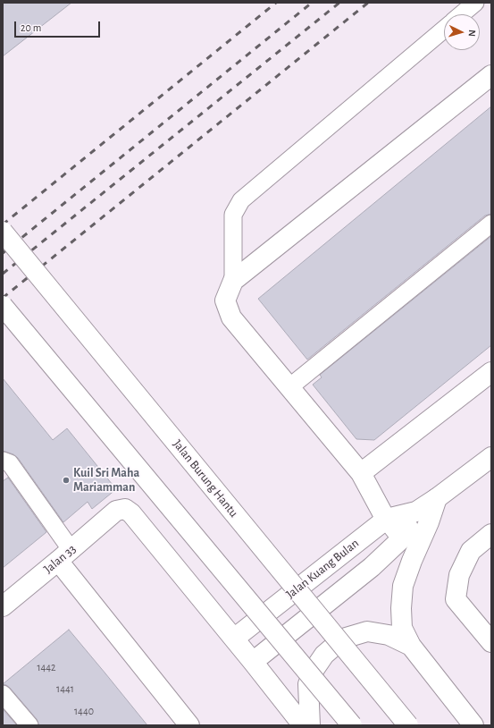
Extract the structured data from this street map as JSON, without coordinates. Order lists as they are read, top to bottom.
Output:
{
  "streets": {
    "street": ["Jalan Burung Hantu", "Jalan 33", "Jalan Kuang Bulan"]
  },
  "crossings": [
    ["Jalan 33", "Jalan Kuang Bulan"]
  ],
  "places": ["Kuil Sri Maha Mariamman"],
  "house_numbers": ["1442", "1441", "1440"],
  "scale_bar": "20 m",
  "north": "right"
}
